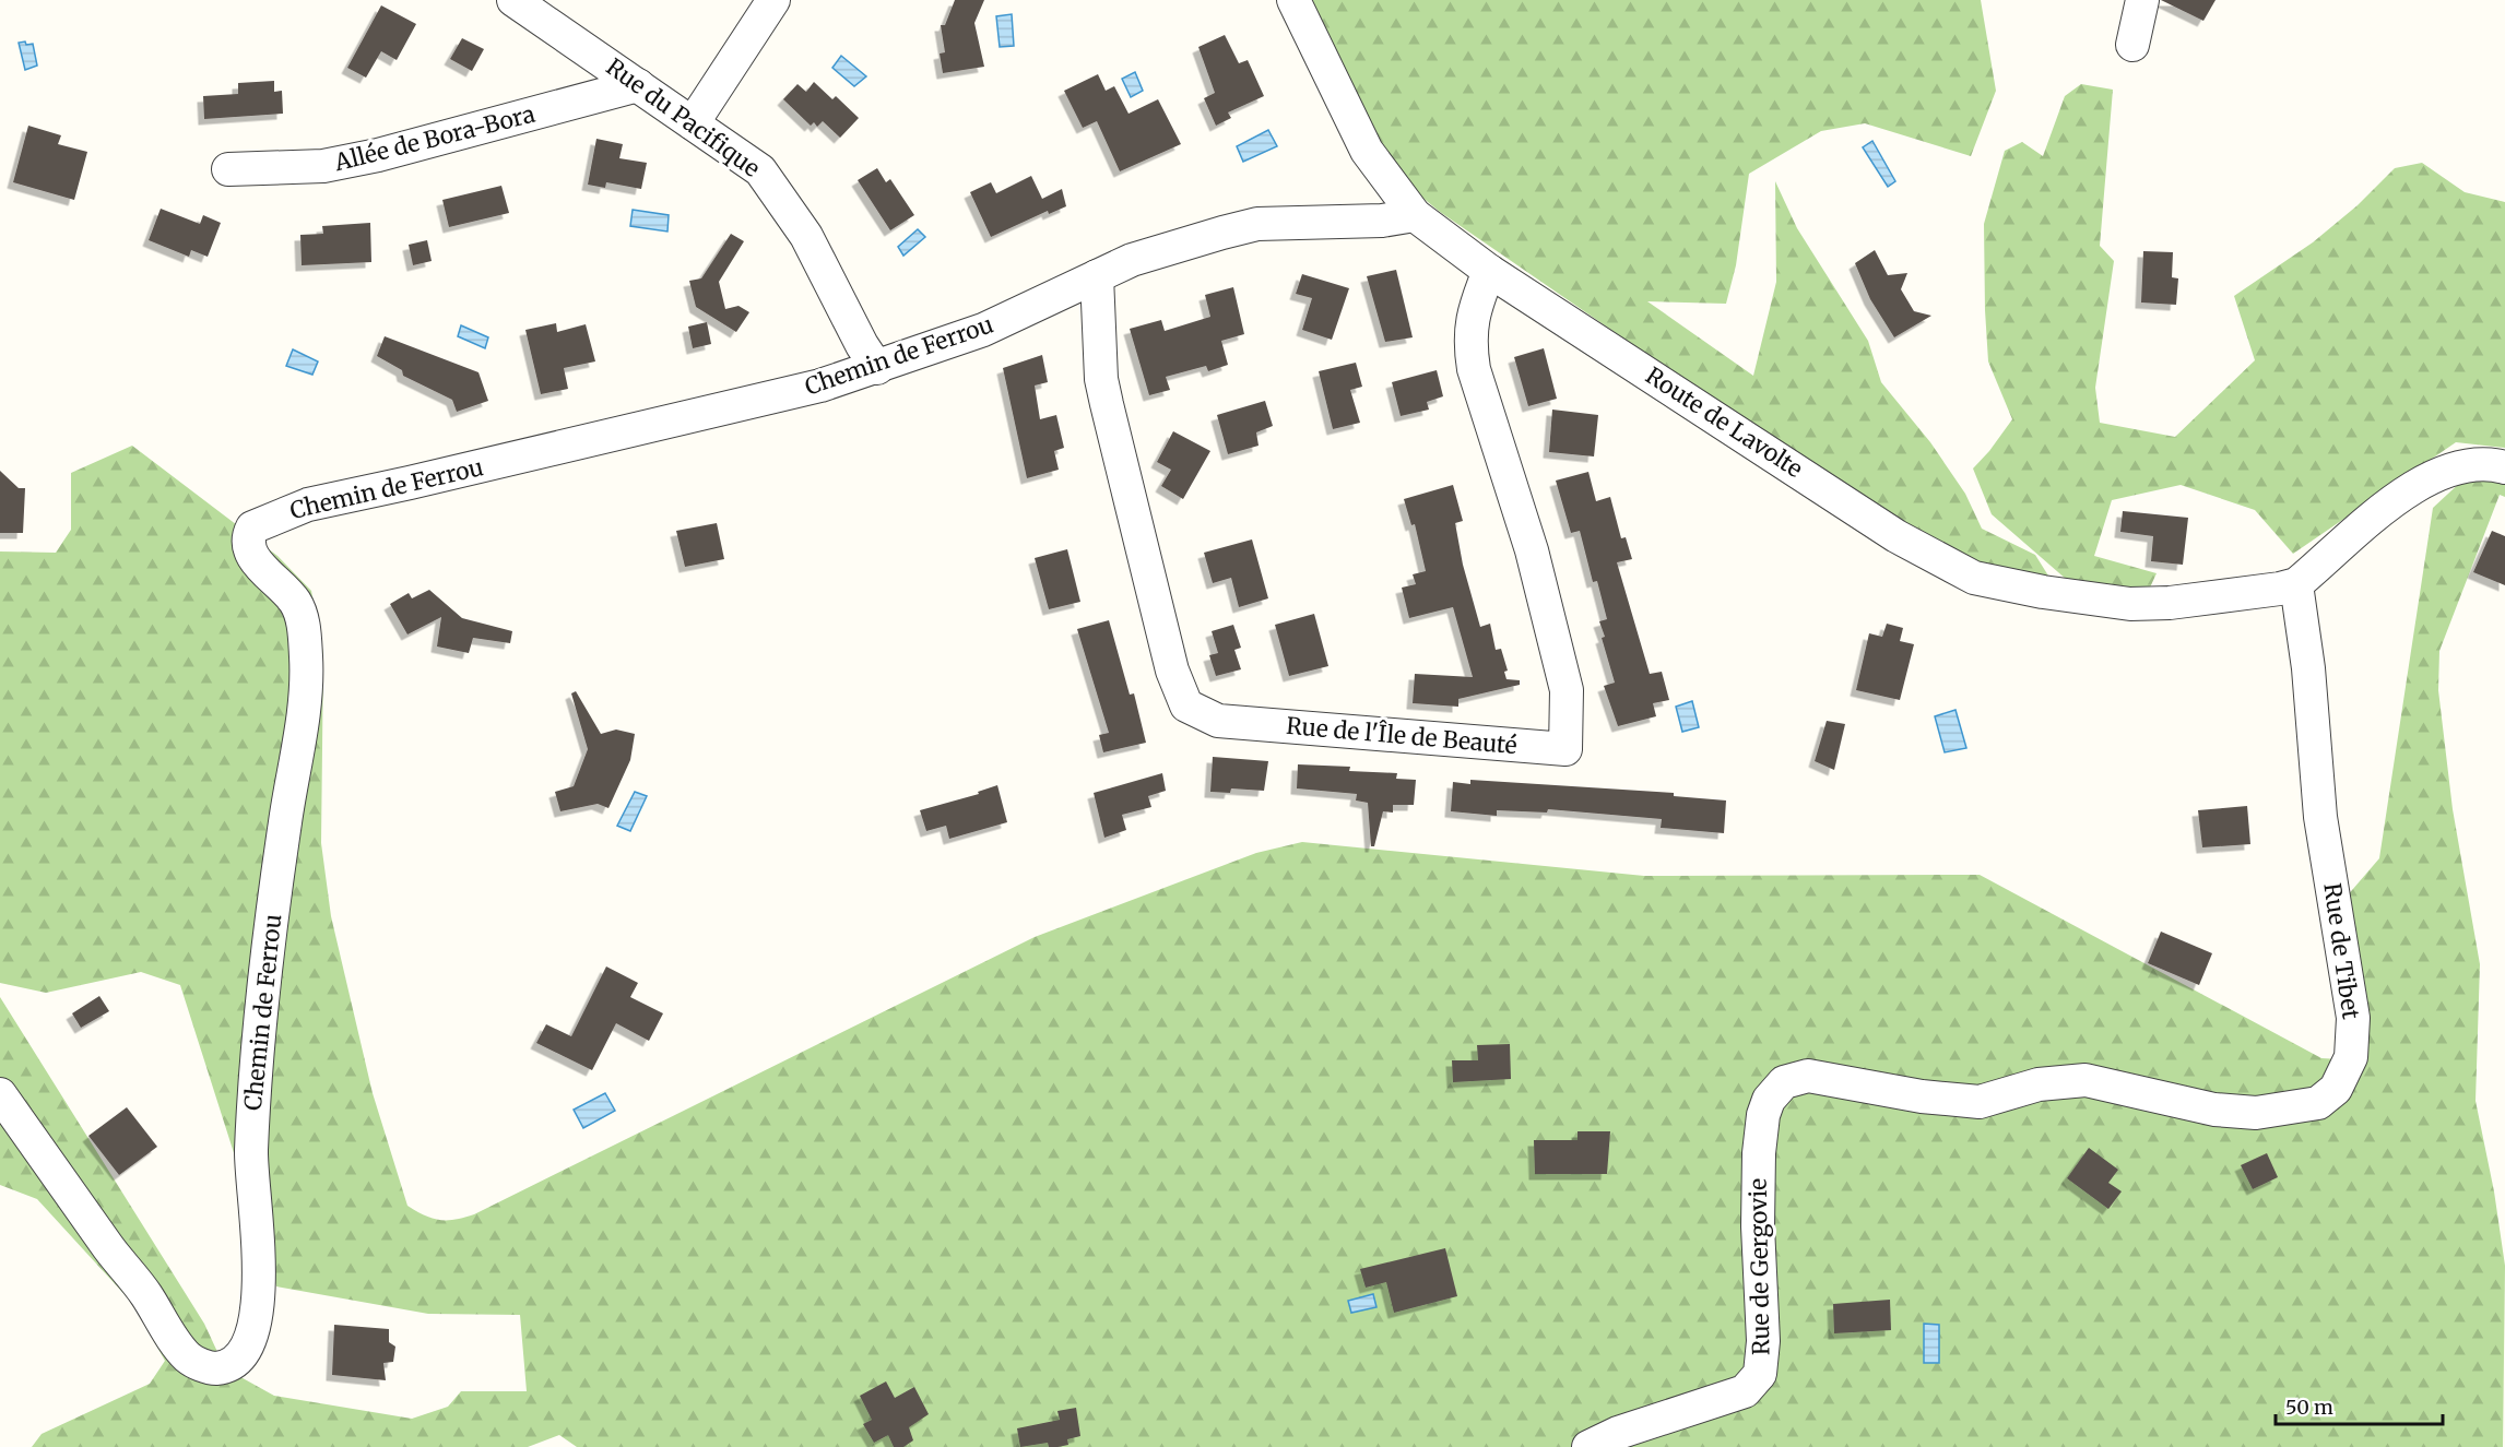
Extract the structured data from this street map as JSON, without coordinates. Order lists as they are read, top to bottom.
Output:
{
  "streets": {
    "street": [
      "Rue du Pacifique",
      "Allée de Bora-Bora",
      "Chemin de Ferrou",
      "Route de Lavolte",
      "Rue de l'Île de Beauté",
      "Rue de Tibet",
      "Rue de Gergovie"
    ]
  },
  "crossings": [
    ["Rue du Pacifique", "Allée de Bora-Bora"],
    ["Rue du Pacifique", "Chemin de Ferrou"],
    ["Chemin de Ferrou", "Route de Lavolte"],
    ["Chemin de Ferrou", "Rue de l'Île de Beauté"],
    ["Route de Lavolte", "Rue de l'Île de Beauté"],
    ["Route de Lavolte", "Rue de Tibet"],
    ["Rue de Tibet", "Rue de Gergovie"]
  ],
  "scale_bar": "50 m"
}
